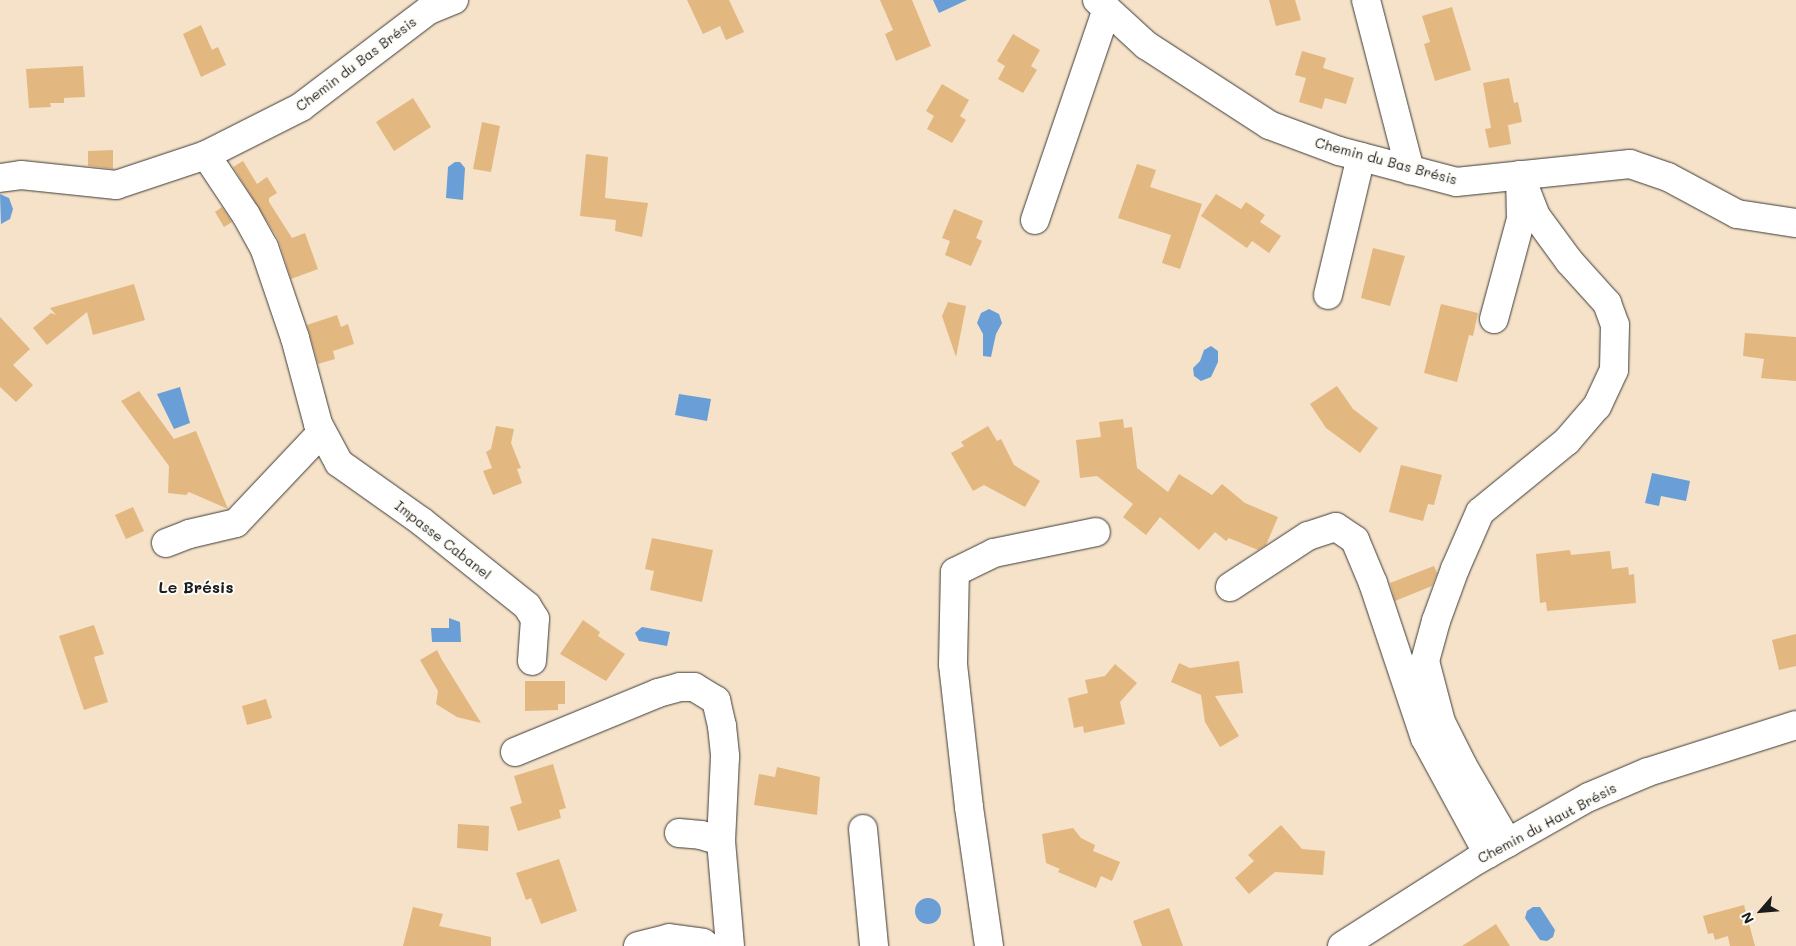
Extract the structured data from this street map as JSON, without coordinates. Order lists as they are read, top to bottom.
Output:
{
  "streets": {
    "street": ["Chemin du Bas Brésis", "Impasse Cabanel", "Chemin du Haut Brésis"]
  },
  "crossings": [
    ["Chemin du Bas Brésis", "Impasse Cabanel"]
  ],
  "districts": ["Le Brésis"],
  "north": "bottom left"
}
